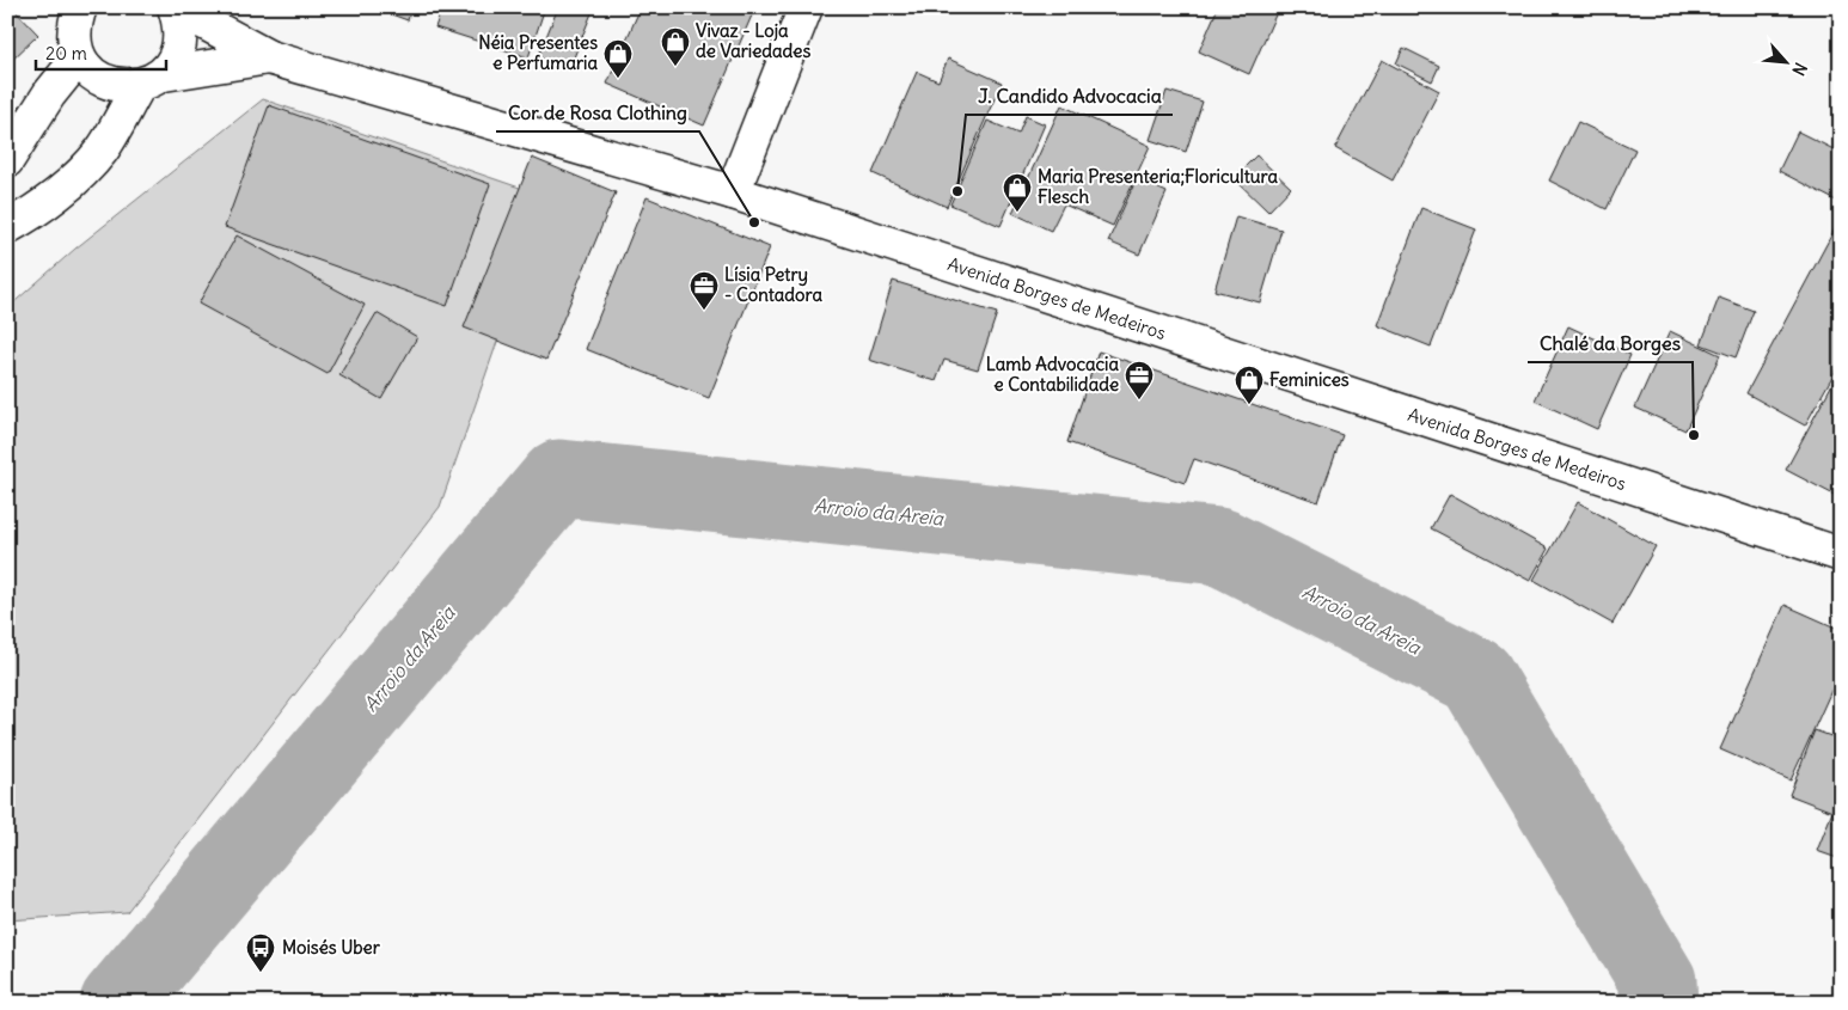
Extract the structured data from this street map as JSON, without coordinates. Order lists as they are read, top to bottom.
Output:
{
  "streets": {
    "main road": ["Avenida Borges de Medeiros"]
  },
  "water": ["Arroio da Areia"],
  "places": {
    "shop": [
      "Vivaz - Loja de Variedades",
      "Néia Presentes e Perfumaria",
      "Maria Presenteria;Floricultura Flesch",
      "Feminices"
    ],
    "other": ["J. Candido Advocacia", "Cor de Rosa Clothing", "Chalé da Borges"],
    "office": ["Lísia Petry - Contadora", "Lamb Advocacia e Contabilidade"],
    "bus stop": ["Moisés Uber"]
  },
  "scale_bar": "20 m",
  "north": "bottom right"
}
